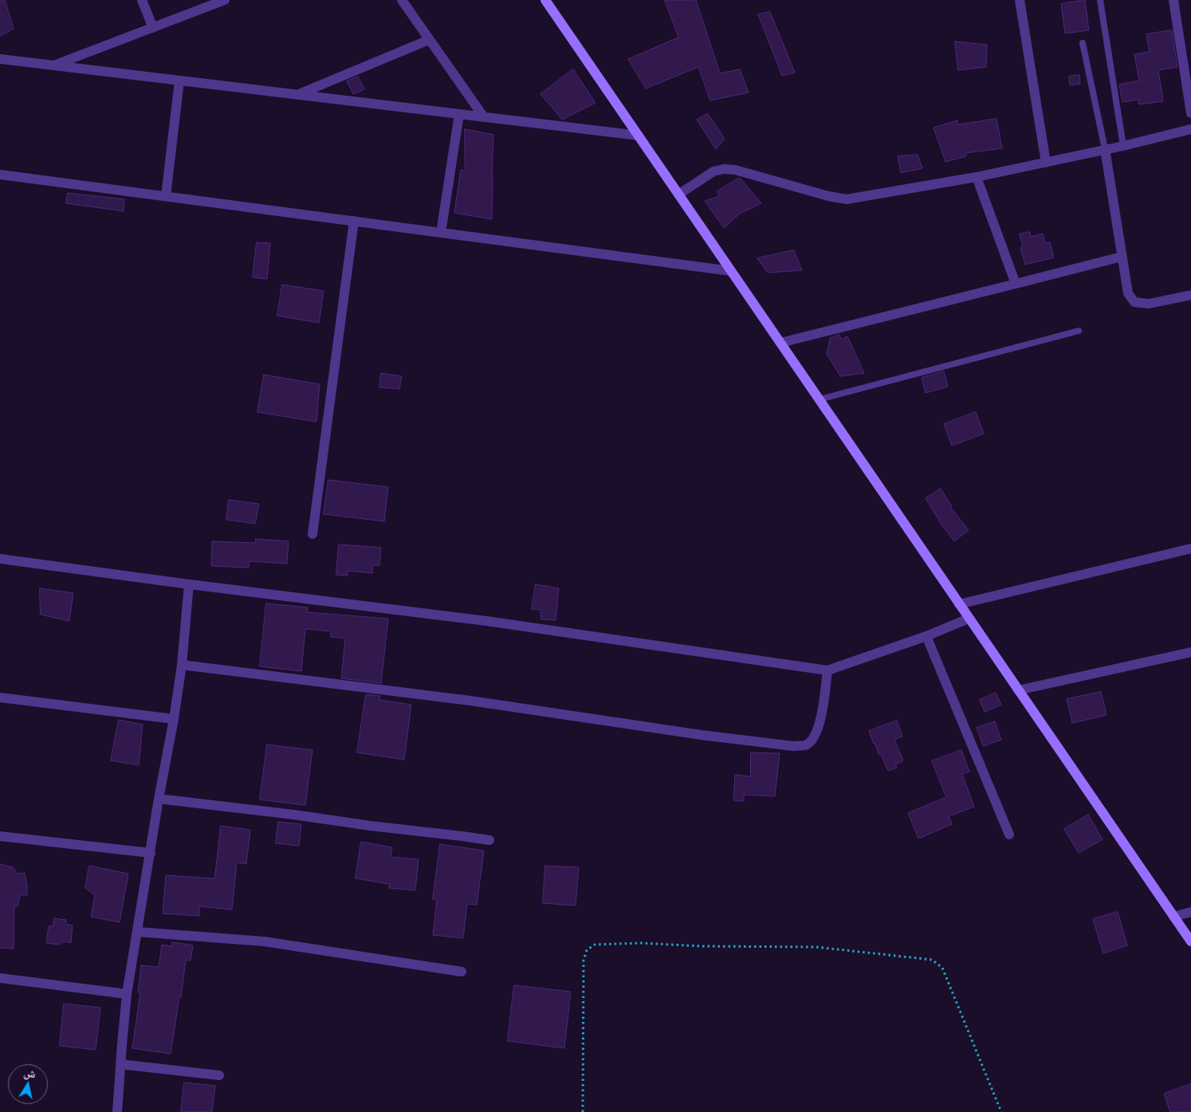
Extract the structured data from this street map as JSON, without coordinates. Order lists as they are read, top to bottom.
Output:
{
  "north": "top"
}
